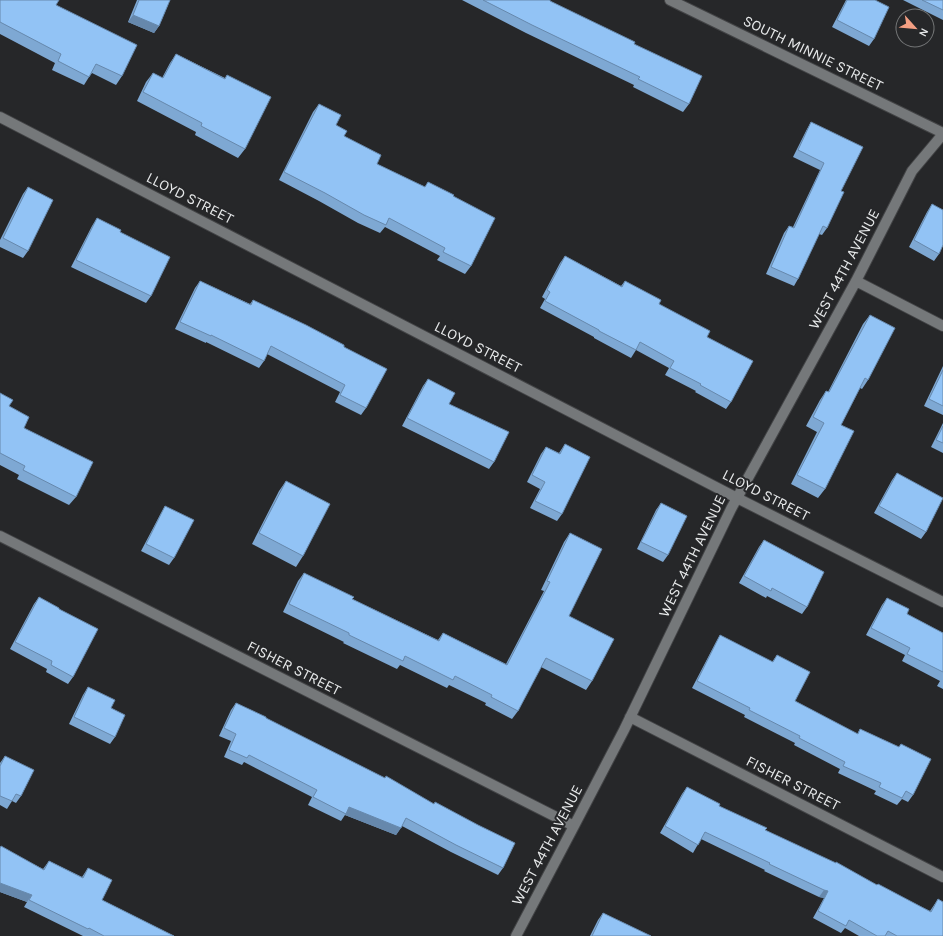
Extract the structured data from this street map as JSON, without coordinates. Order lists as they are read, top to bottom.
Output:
{
  "streets": {
    "street": [
      "SOUTH MINNIE STREET",
      "LLOYD STREET",
      "WEST 44TH AVENUE",
      "FISHER STREET"
    ]
  },
  "crossings": [
    ["SOUTH MINNIE STREET", "WEST 44TH AVENUE"],
    ["LLOYD STREET", "WEST 44TH AVENUE"],
    ["WEST 44TH AVENUE", "FISHER STREET"]
  ],
  "north": "bottom right"
}
